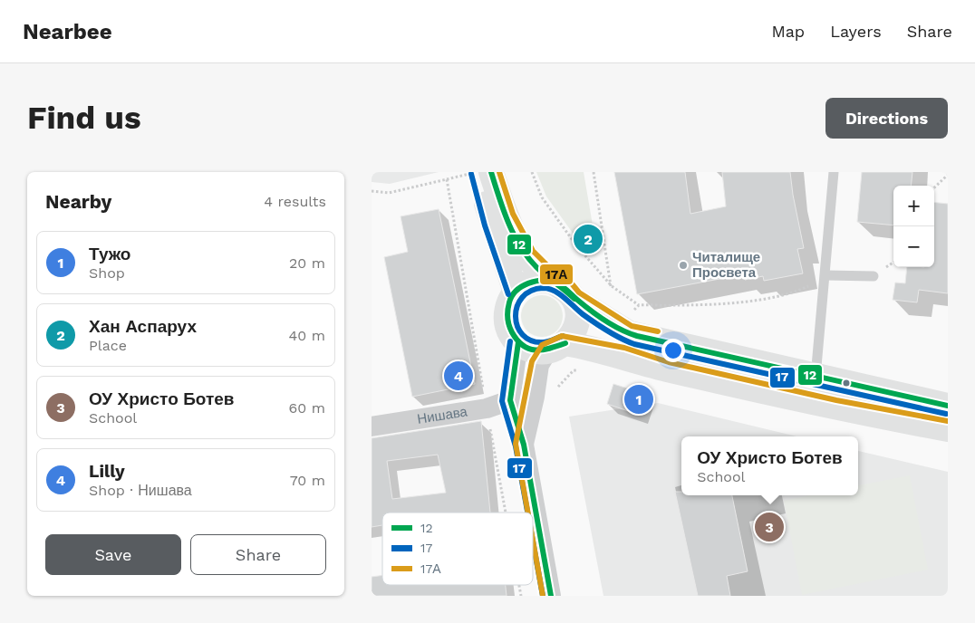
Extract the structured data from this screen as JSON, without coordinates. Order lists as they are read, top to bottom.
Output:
{
  "streets": {
    "street": ["Нишава"]
  },
  "places": ["Читалище Просвета"],
  "lines": ["transit line 12", "transit line 17А", "transit line 17"],
  "legend": ["12", "17", "17А"],
  "page": {
    "header": "Nearbee",
    "nav": ["Map", "Layers", "Share"],
    "buttons": [
      "Directions",
      ["Save", "Share"]
    ],
    "title": "Find us",
    "heading": ["Nearby", "4 results"],
    "map_buttons": ["+", "−"],
    "pins": [
      "2",
      "4",
      "1",
      "3"
    ],
    "list": [
      {
        "mark": "1",
        "name": "Тужо",
        "note": "Shop",
        "value": "20 m"
      },
      {
        "mark": "2",
        "name": "Хан Аспарух",
        "note": "Place",
        "value": "40 m"
      },
      {
        "mark": "3",
        "name": "ОУ Христо Ботев",
        "note": "School",
        "value": "60 m"
      },
      {
        "mark": "4",
        "name": "Lilly",
        "note": "Shop · Нишава",
        "value": "70 m"
      }
    ],
    "popup": ["ОУ Христо Ботев", "School"]
  }
}
